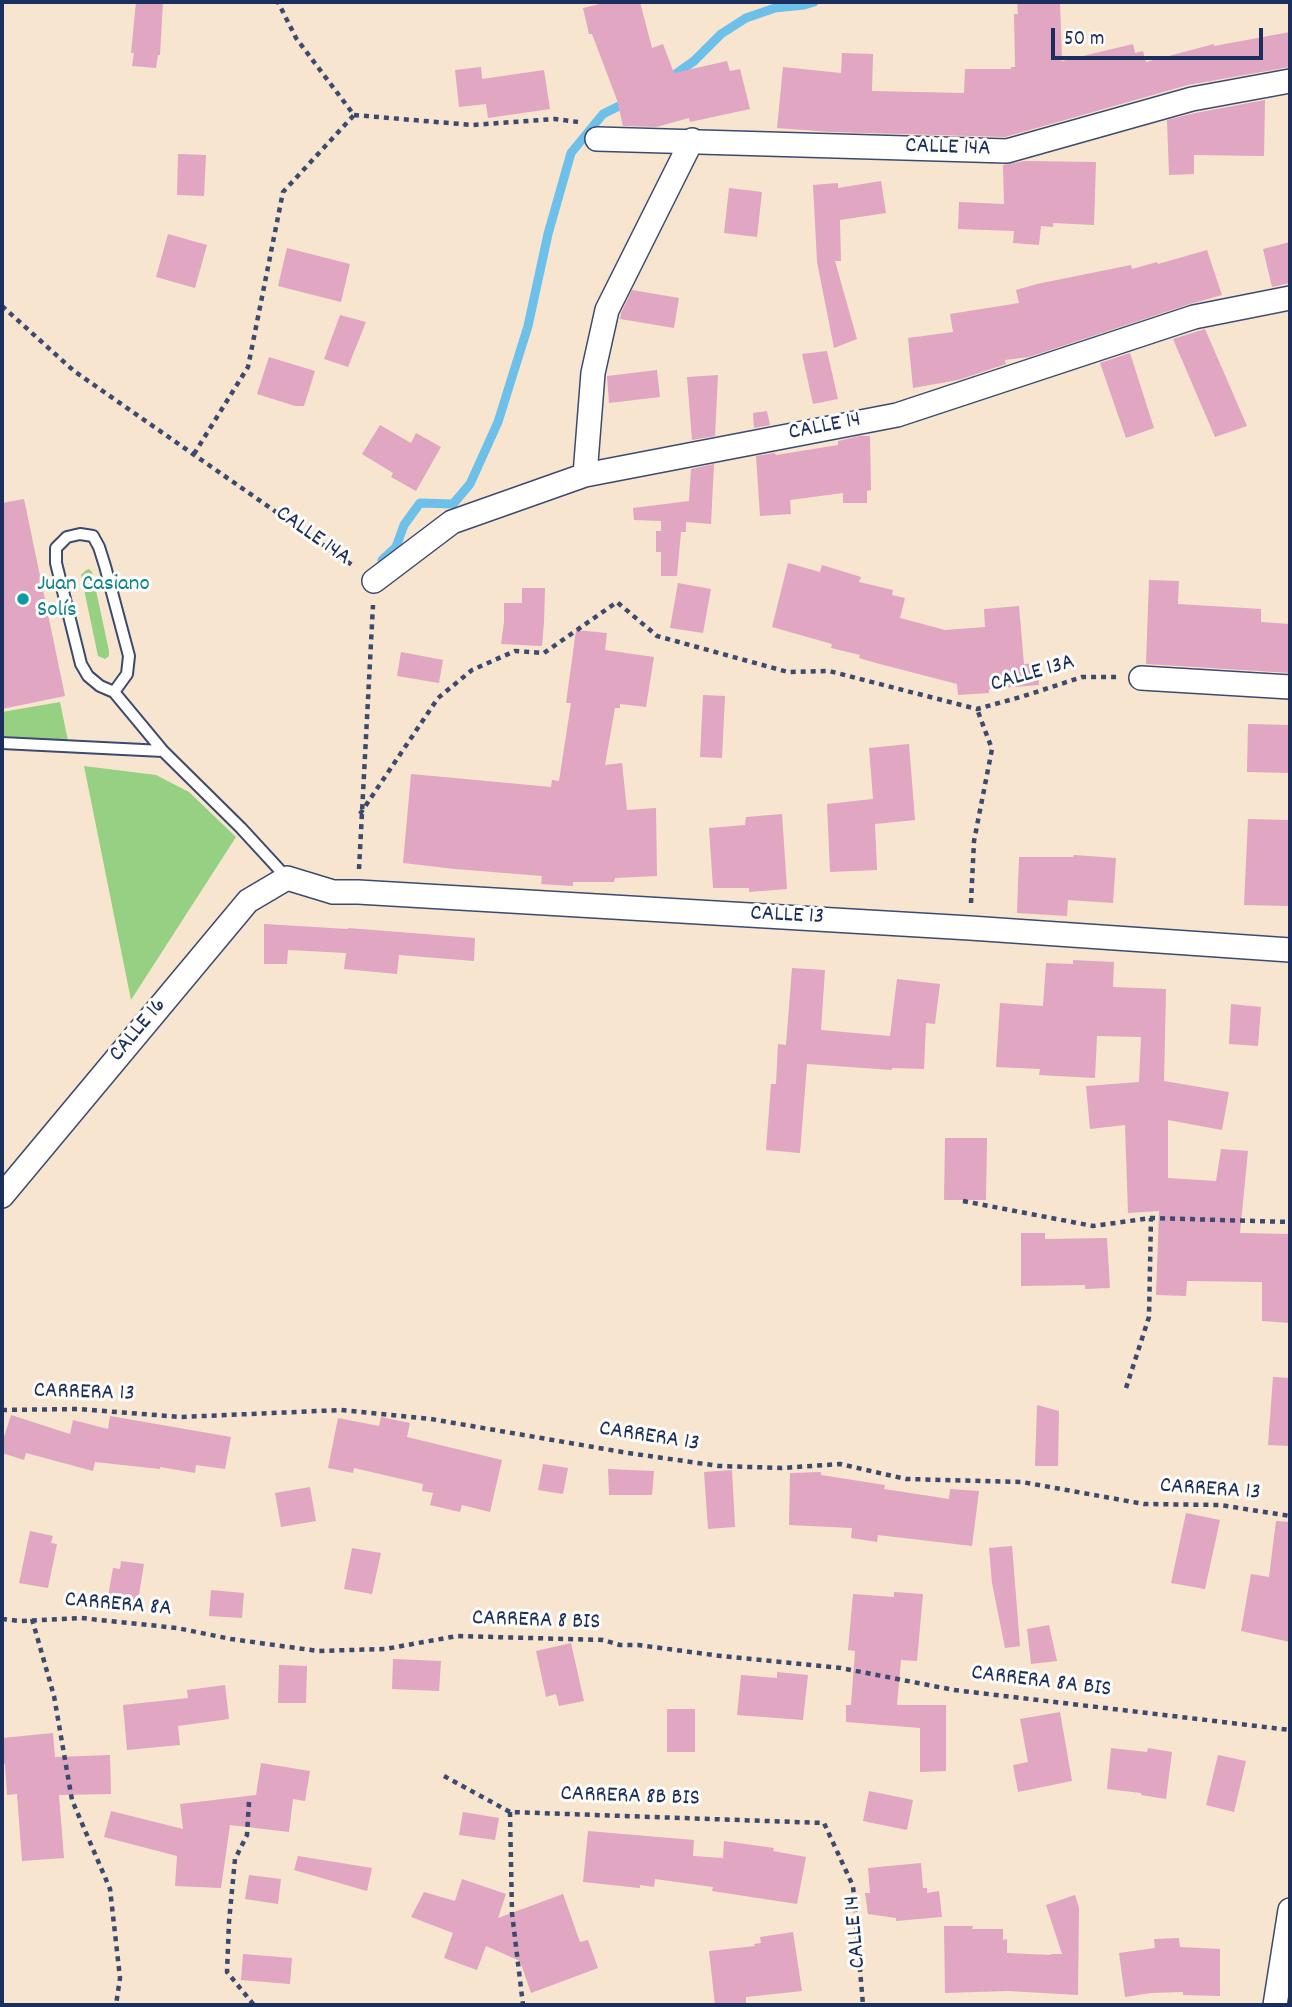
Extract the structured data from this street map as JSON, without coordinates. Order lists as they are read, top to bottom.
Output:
{
  "streets": {
    "street": [
      "CALLE 14A",
      "CALLE 14",
      "CALLE 13",
      "CALLE 16"
    ],
    "path": [
      "CALLE 13A",
      "CARRERA 13",
      "CARRERA 8A",
      "CARRERA 8 BIS",
      "CARRERA 8A BIS",
      "CARRERA 8B BIS"
    ]
  },
  "crossings": [
    ["CALLE 14A", "CALLE 14"],
    ["CALLE 14A", "CALLE 13"],
    ["CALLE 14", "CARRERA 8B BIS"],
    ["CALLE 13", "CALLE 16"],
    ["CARRERA 8A", "CARRERA 8 BIS"],
    ["CARRERA 8 BIS", "CARRERA 8A BIS"]
  ],
  "places": ["Juan Casiano Solís"],
  "scale_bar": "50 m"
}
